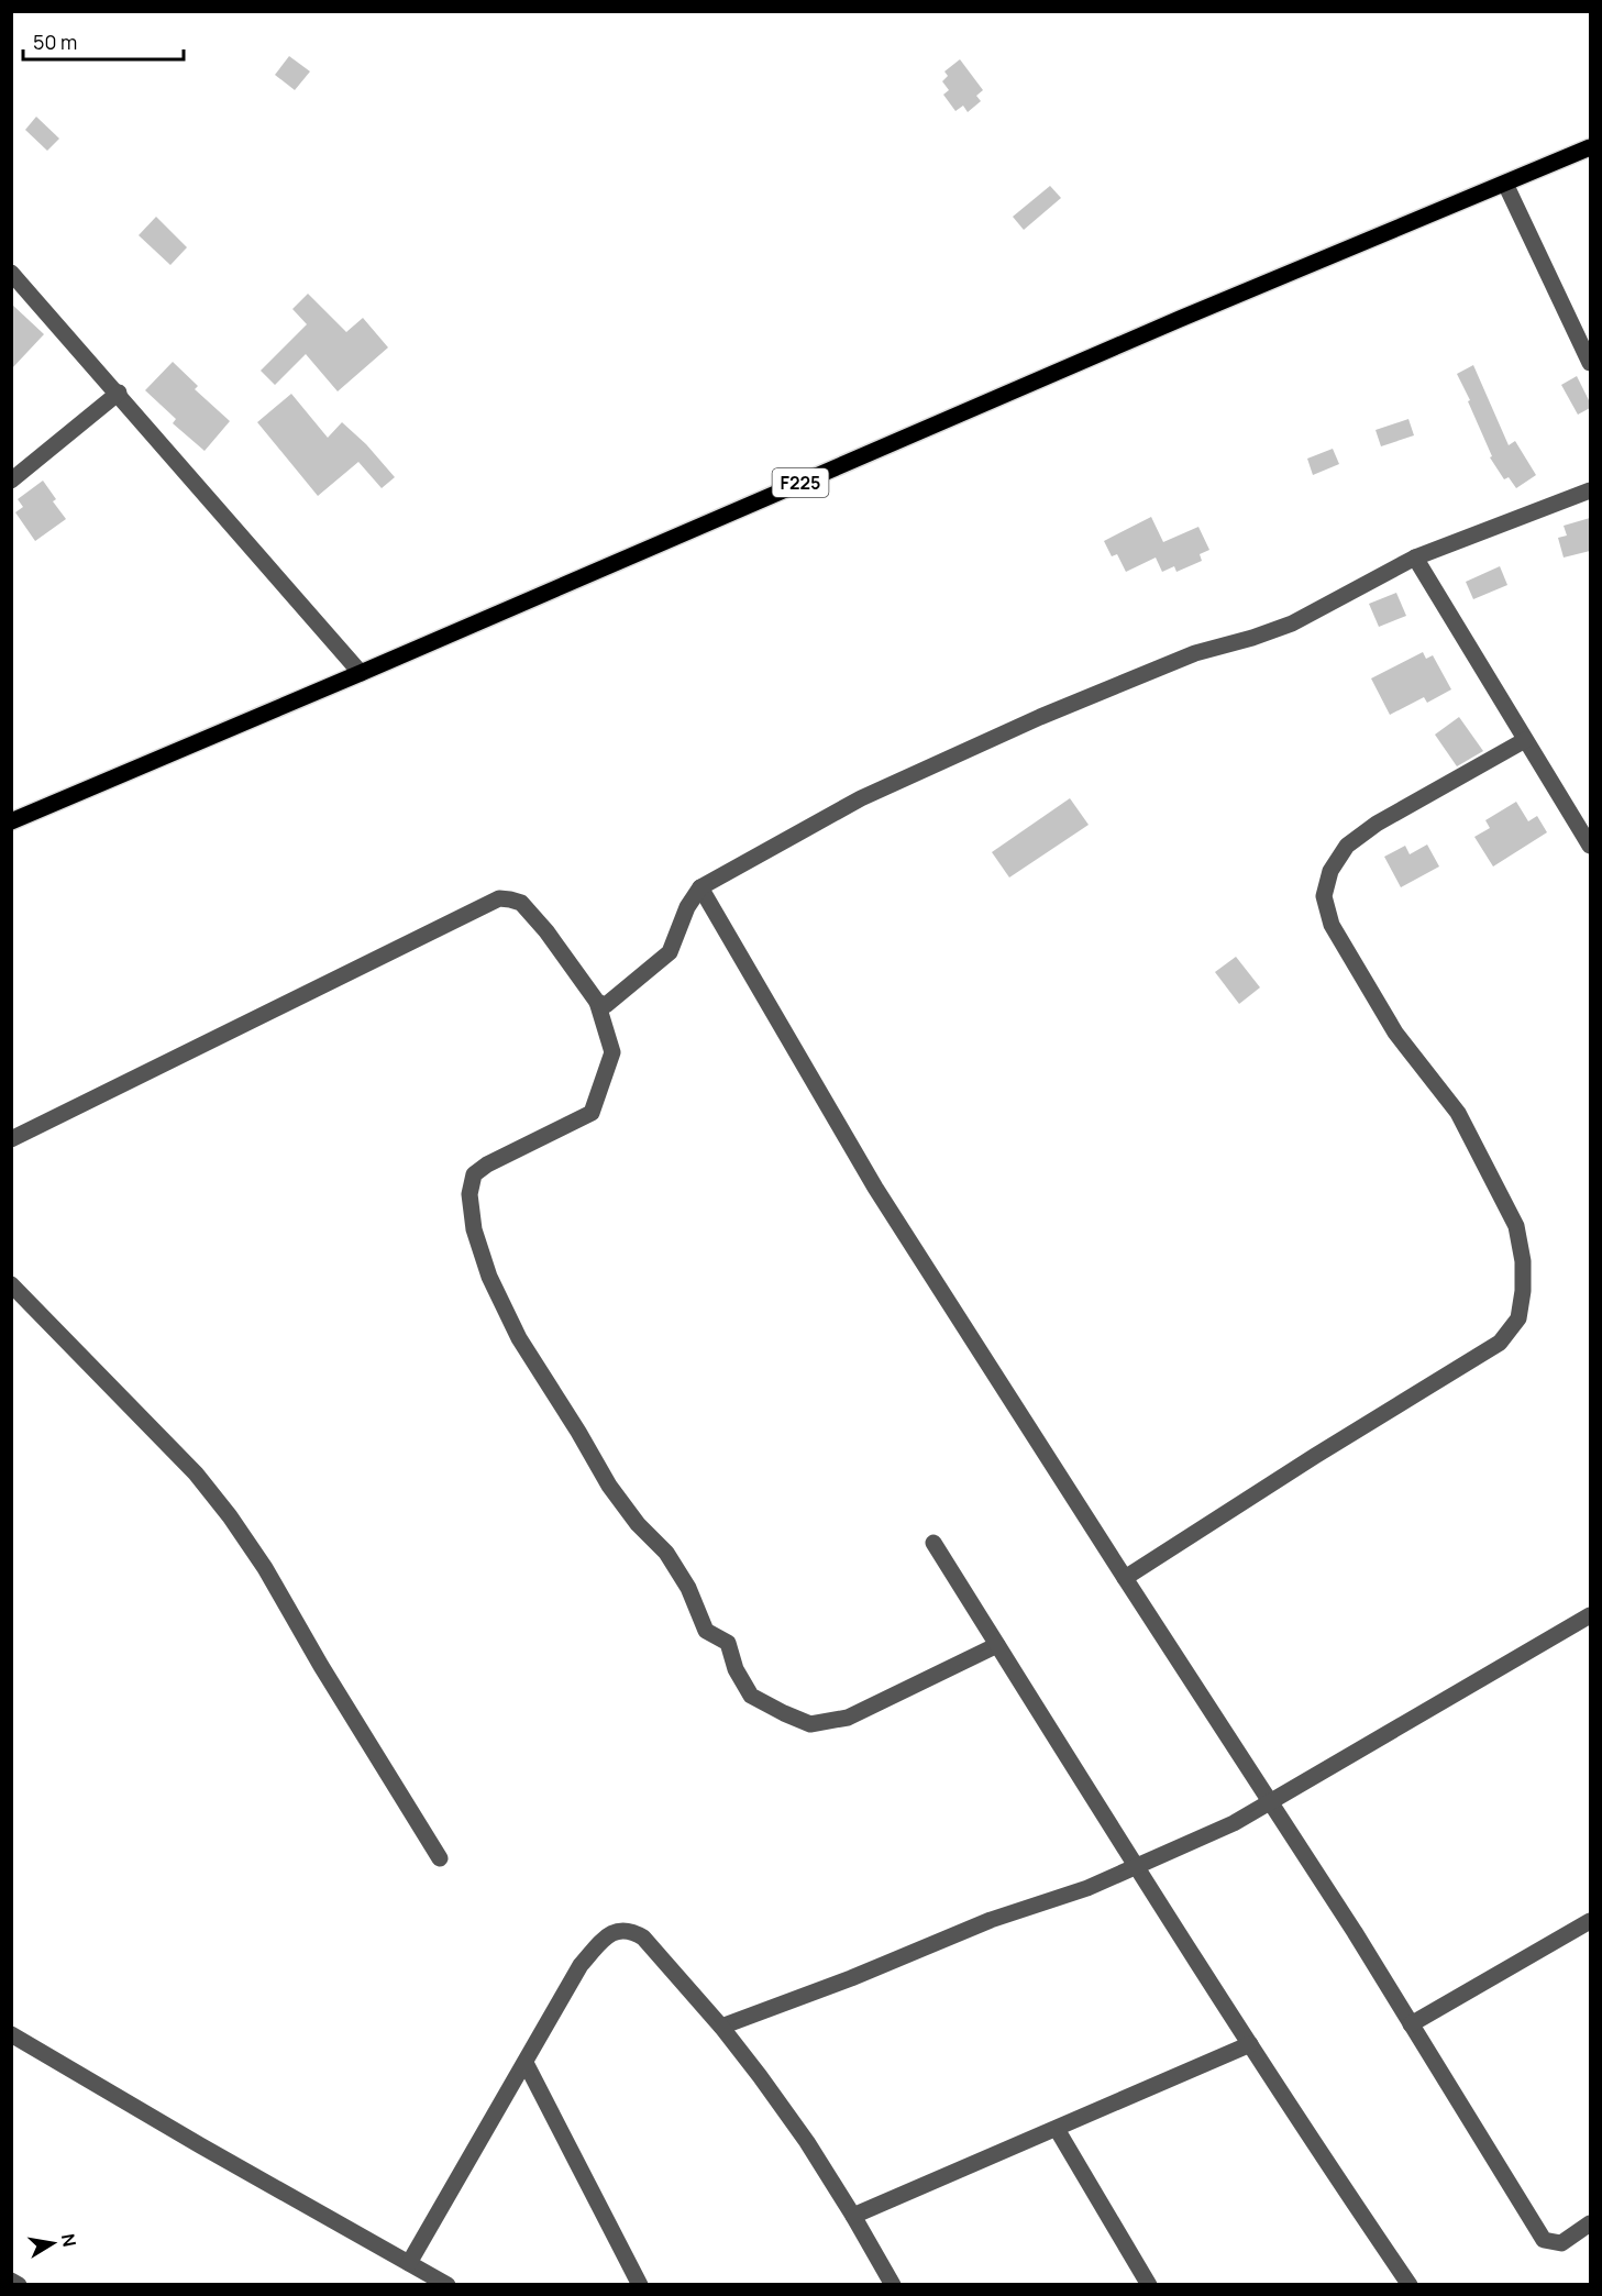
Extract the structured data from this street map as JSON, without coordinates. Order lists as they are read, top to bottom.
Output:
{
  "streets": {
    "main road": ["F225"]
  },
  "scale_bar": "50 m",
  "north": "right"
}
